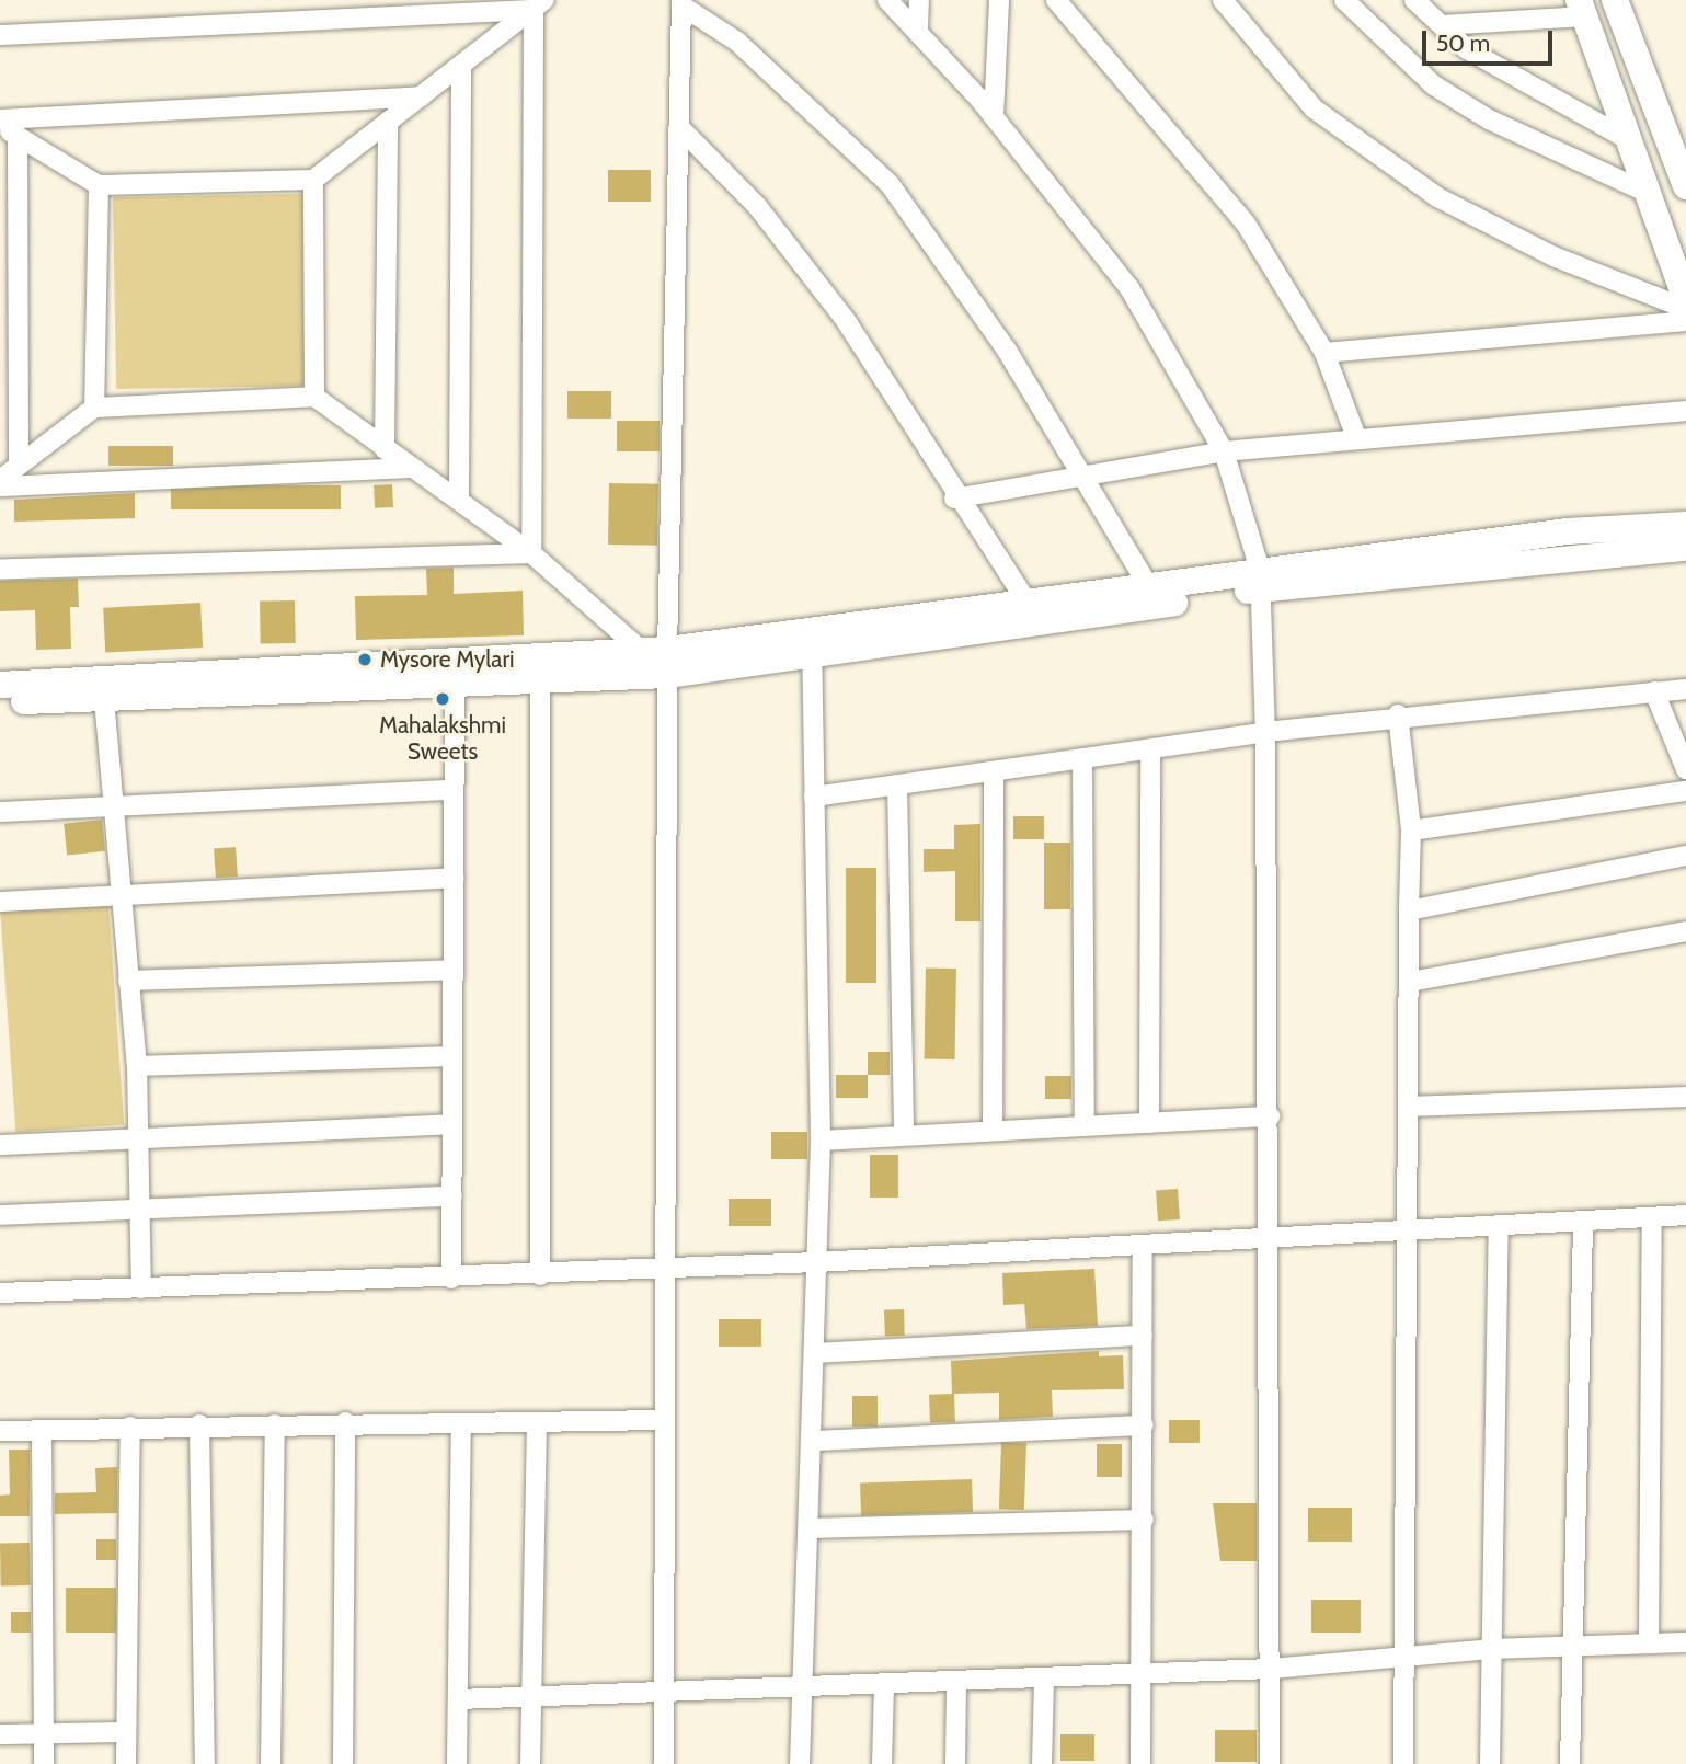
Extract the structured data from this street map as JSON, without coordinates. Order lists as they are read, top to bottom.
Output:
{
  "places": ["Mysore Mylari", "Mahalakshmi Sweets"],
  "scale_bar": "50 m"
}
